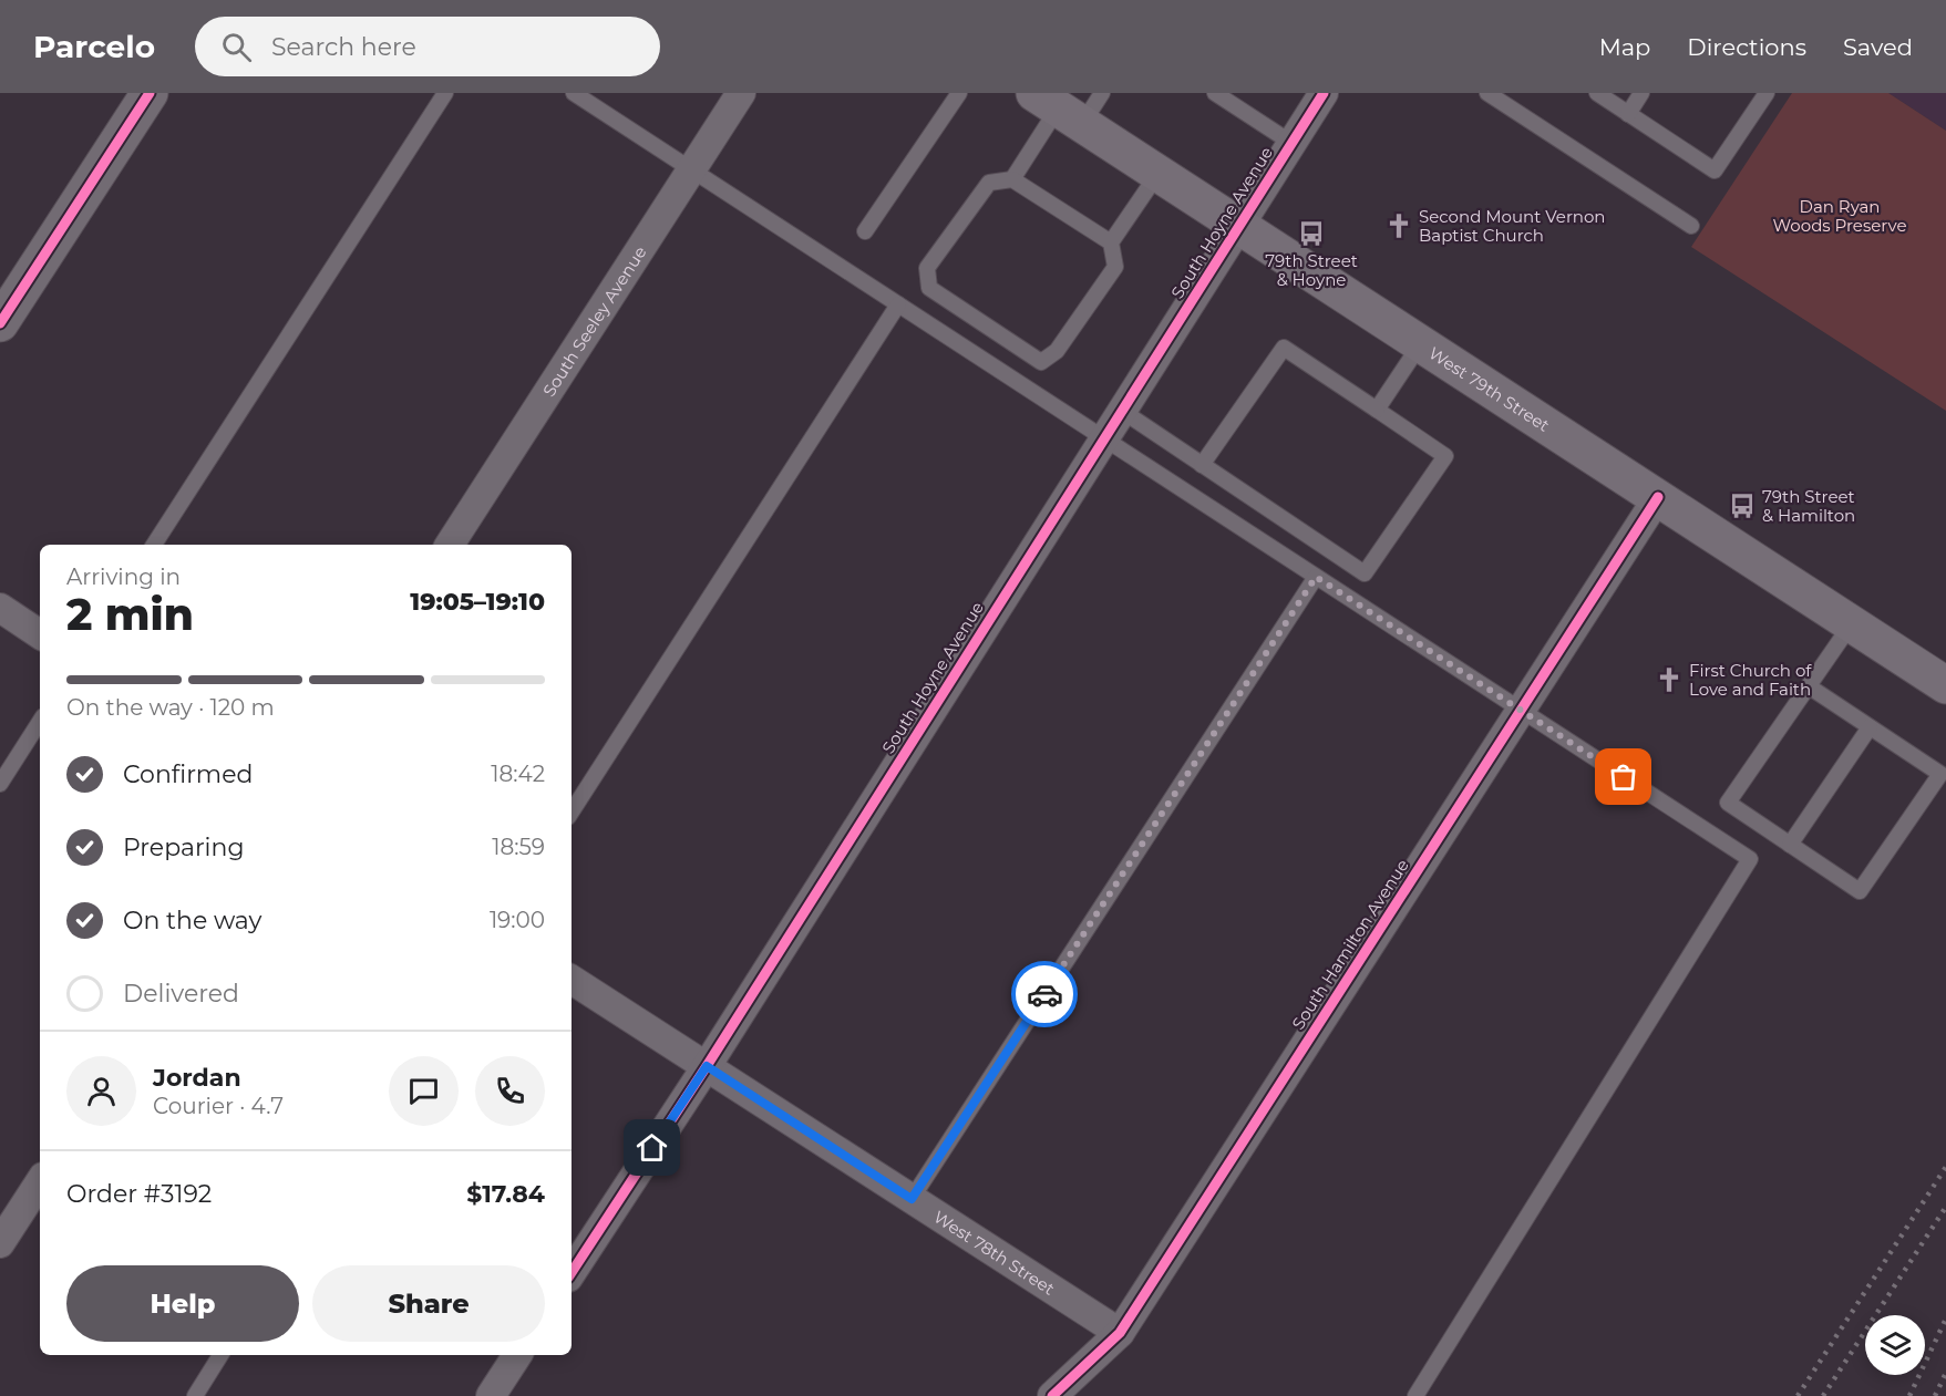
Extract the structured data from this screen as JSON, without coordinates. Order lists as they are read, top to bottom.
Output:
{
  "streets": {
    "main road": ["West 79th Street"],
    "street": [
      "South Hoyne Avenue",
      "South Seeley Avenue",
      "South Hamilton Avenue",
      "West 78th Street"
    ]
  },
  "crossings": [
    ["South Hoyne Avenue", "West 79th Street"],
    ["South Hoyne Avenue", "West 78th Street"],
    ["West 79th Street", "South Hamilton Avenue"],
    ["South Hamilton Avenue", "West 78th Street"]
  ],
  "parks": ["Dan Ryan Woods Preserve"],
  "places": {
    "church": ["Second Mount Vernon Baptist Church", "First Church of Love and Faith"],
    "bus stop": ["79th Street & Hoyne", "79th Street & Hamilton"]
  },
  "page": {
    "header": "Parcelo",
    "search": "Search here",
    "nav": ["Map", "Directions", "Saved"],
    "heading": ["2 min", "Arriving in", "19:05–19:10"],
    "panel": [
      "Jordan",
      "Courier · 4.7",
      "Order #3192",
      "$17.84"
    ],
    "bar": "On the way · 120 m",
    "list": [
      ["Confirmed", "18:42"],
      ["Preparing", "18:59"],
      ["On the way", "19:00"],
      "Delivered"
    ],
    "buttons": ["Help", "Share"]
  }
}
